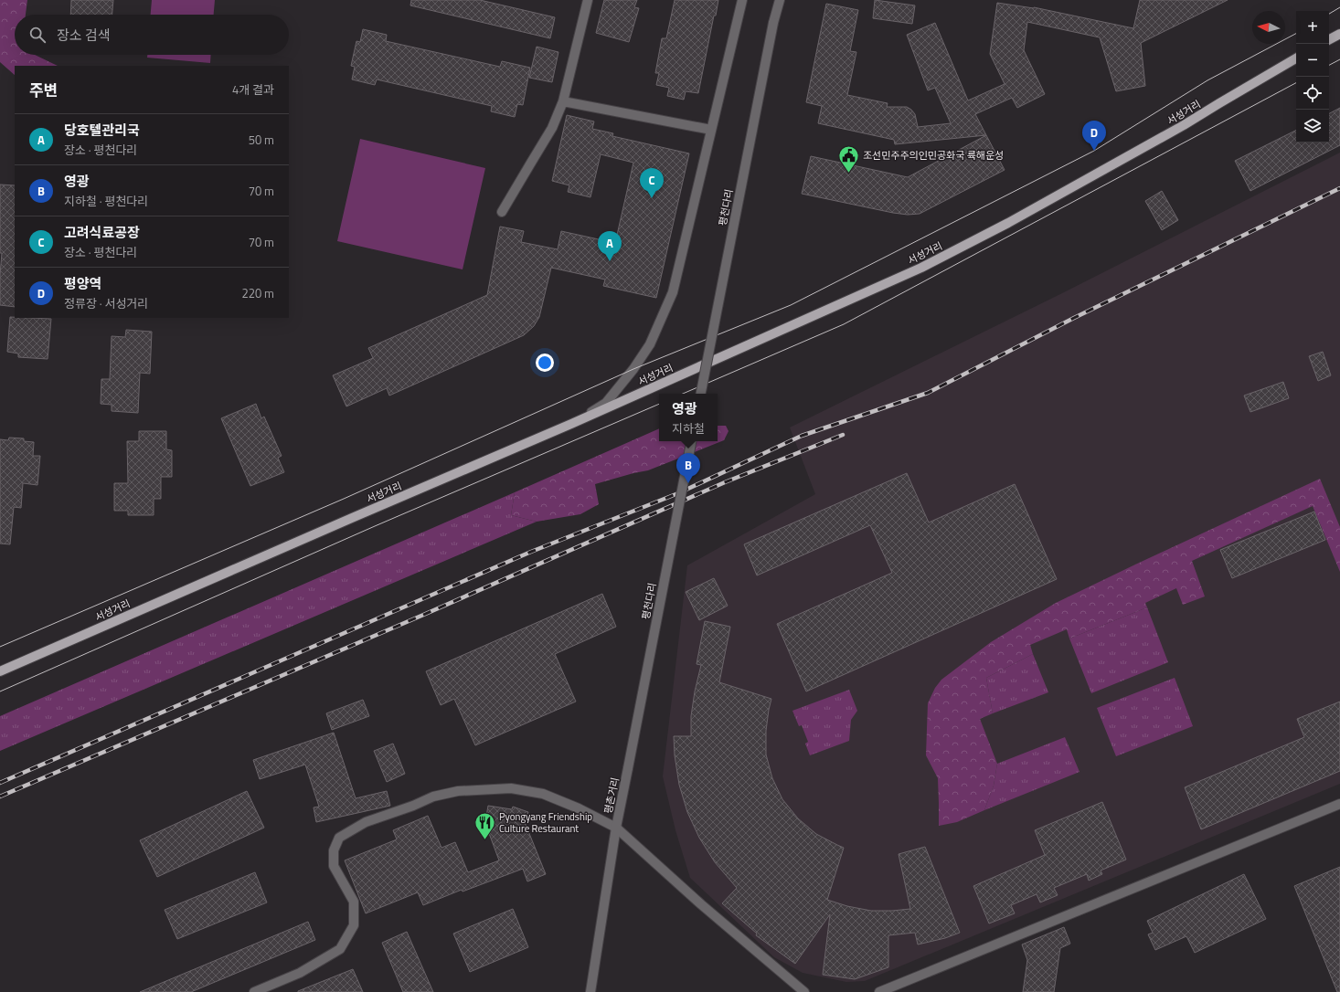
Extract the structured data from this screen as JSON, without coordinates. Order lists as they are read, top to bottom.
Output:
{
  "streets": {
    "main road": ["서성거리"],
    "street": ["평천다리", "평촌거리"]
  },
  "crossings": [
    ["평천다리", "평촌거리"]
  ],
  "places": {
    "public building": ["조선민주주의인민공화국 륙해운성"],
    "restaurant": ["Pyongyang Friendship Culture Restaurant"]
  },
  "north": "left",
  "page": {
    "map_buttons": ["+", "−"],
    "search": "장소 검색",
    "heading": ["주변", "4개 결과"],
    "list": [
      {
        "mark": "A",
        "name": "당호텔관리국",
        "note": "장소 · 평천다리",
        "value": "50 m"
      },
      {
        "mark": "B",
        "name": "영광",
        "note": "지하철 · 평천다리",
        "value": "70 m"
      },
      {
        "mark": "C",
        "name": "고려식료공장",
        "note": "장소 · 평천다리",
        "value": "70 m"
      },
      {
        "mark": "D",
        "name": "평양역",
        "note": "정류장 · 서성거리",
        "value": "220 m"
      }
    ],
    "pins": [
      "D",
      "C",
      "A",
      "B"
    ],
    "popup": ["영광", "지하철"]
  }
}
